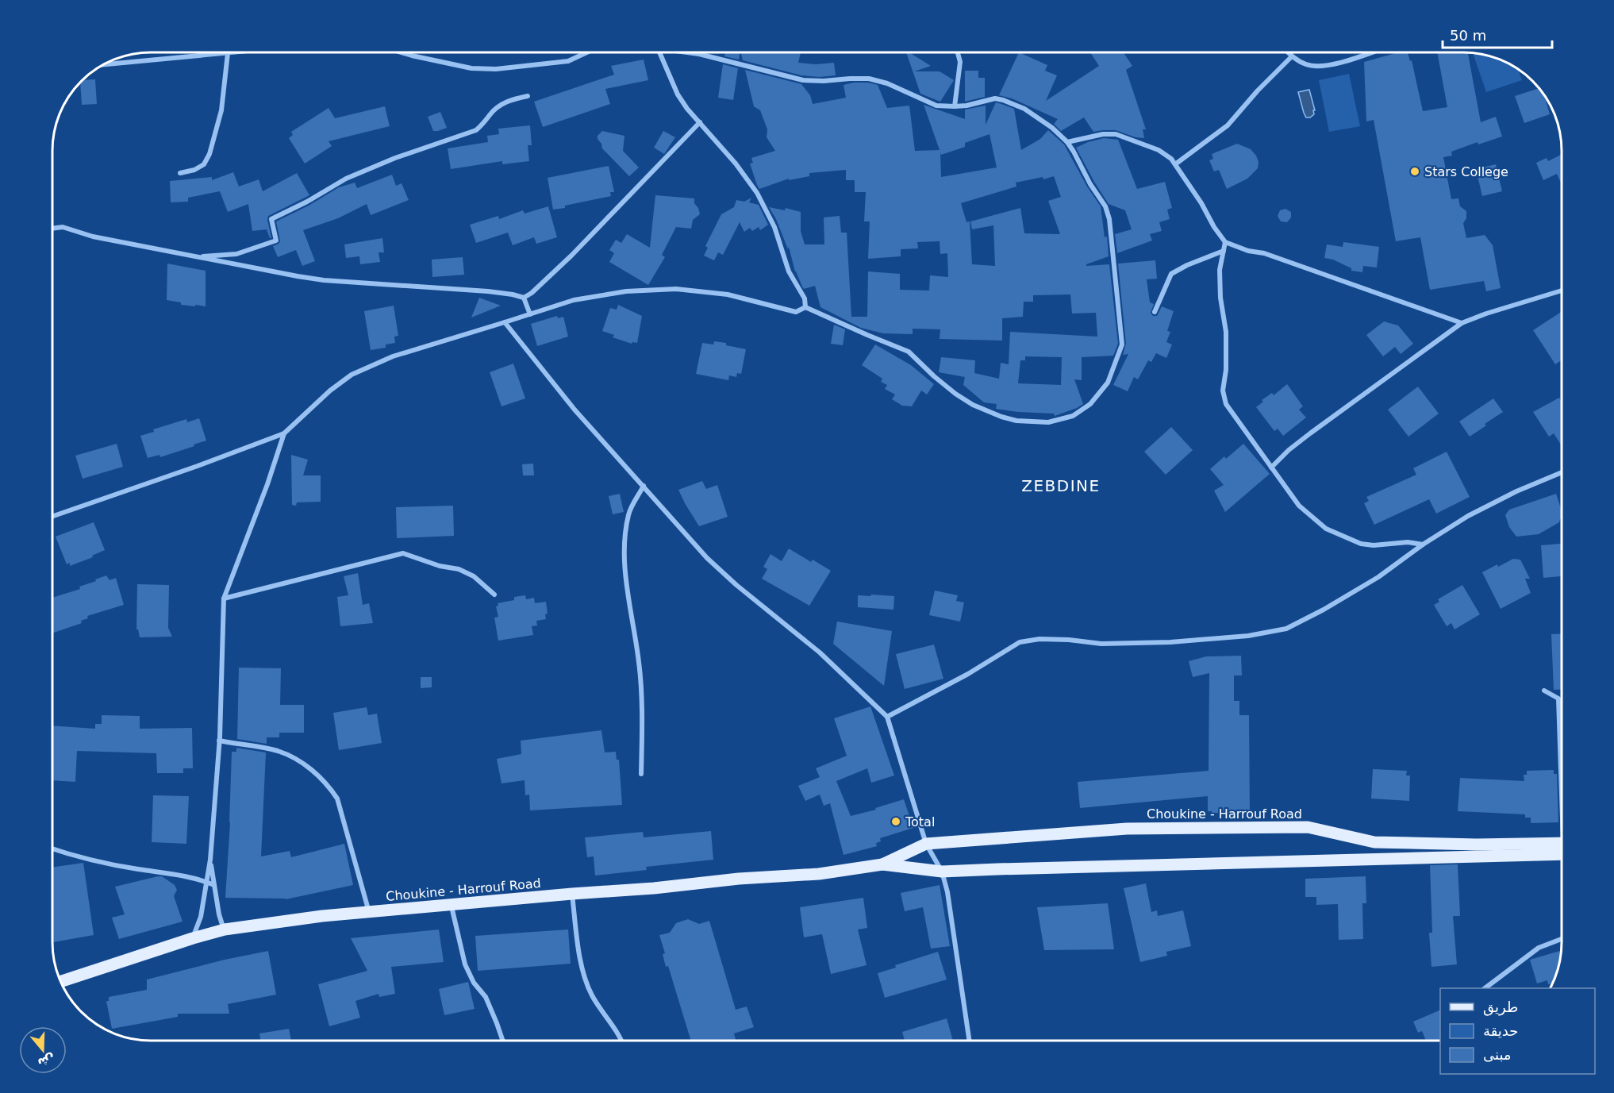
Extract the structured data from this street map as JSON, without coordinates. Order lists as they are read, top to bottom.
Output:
{
  "streets": {
    "main road": ["Choukine - Harrouf Road"]
  },
  "districts": ["ZEBDINE"],
  "places": ["Stars College", "Total"],
  "legend": ["طريق", "حديقة", "مبنى"],
  "scale_bar": "50 m",
  "north": "bottom"
}
